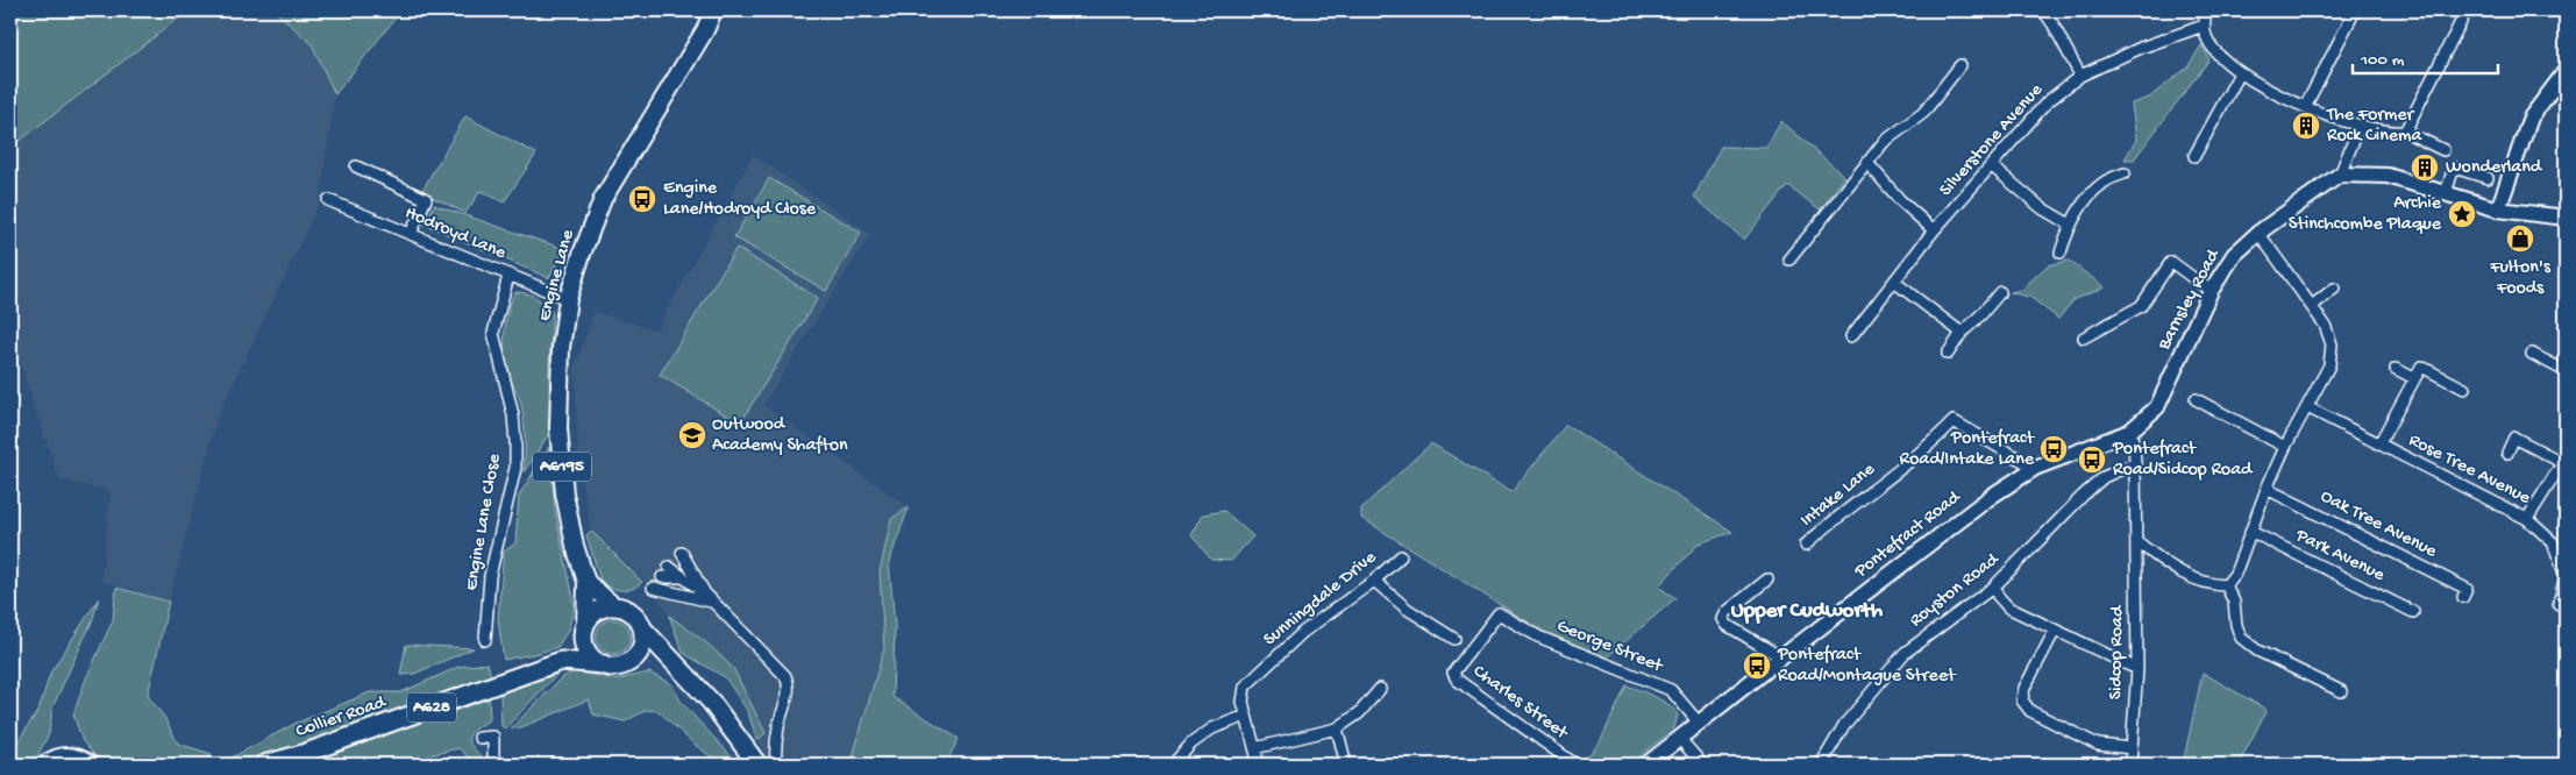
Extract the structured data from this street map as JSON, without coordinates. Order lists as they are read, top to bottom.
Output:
{
  "streets": {
    "highway": ["A628", "Collier Road"],
    "main road": ["Engine Lane", "A6195"],
    "street": [
      "Silverstone Avenue",
      "Hodroyd Lane",
      "Barnsley Road",
      "Rose Tree Avenue",
      "Intake Lane",
      "Engine Lane Close",
      "Oak Tree Avenue",
      "Pontefract Road",
      "Park Avenue",
      "Royston Road",
      "Sunningdale Drive",
      "George Street",
      "Sidcop Road",
      "Charles Street"
    ]
  },
  "crossings": [
    ["Hodroyd Lane", "Engine Lane"],
    ["Hodroyd Lane", "Engine Lane Close"],
    ["Engine Lane", "A628"],
    ["Engine Lane", "Collier Road"],
    ["Barnsley Road", "Pontefract Road"],
    ["Intake Lane", "Pontefract Road"],
    ["Pontefract Road", "George Street"],
    ["Royston Road", "Sidcop Road"],
    ["George Street", "Charles Street"],
    ["A628", "Collier Road"]
  ],
  "districts": ["Upper Cudworth"],
  "places": {
    "building": ["The Former Rock Cinema", "Wonderland"],
    "bus stop": [
      "Engine Lane/Hodroyd Close",
      "Pontefract Road/Intake Lane",
      "Pontefract Road/Sidcop Road",
      "Pontefract Road/Montague Street"
    ],
    "place": ["Archie Stinchcombe Plaque"],
    "shop": ["Fulton's Foods"],
    "school or university": ["Outwood Academy Shafton"]
  },
  "scale_bar": "100 m"
}
